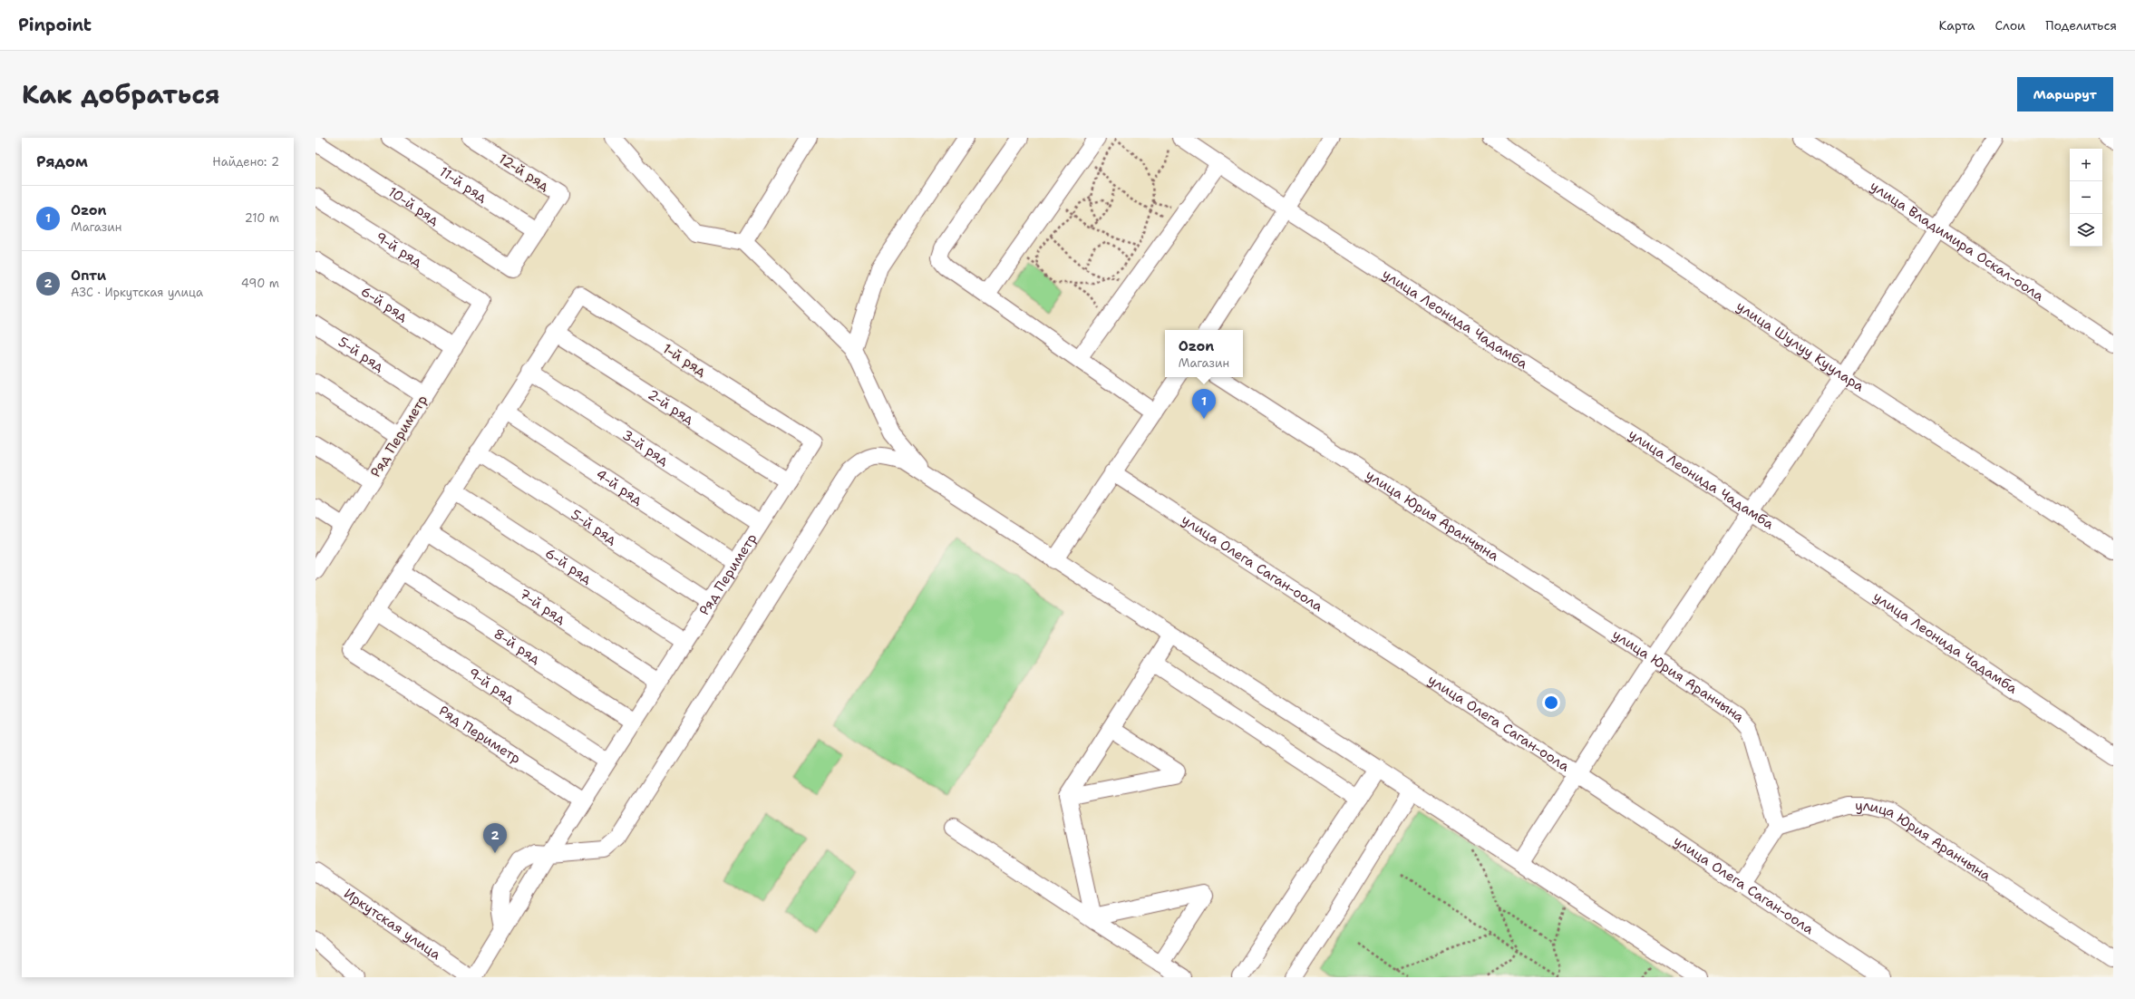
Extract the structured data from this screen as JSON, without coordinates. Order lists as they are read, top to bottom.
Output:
{
  "streets": {
    "street": [
      "12-й ряд",
      "11-й ряд",
      "10-й ряд",
      "улица Владимира Оскал-оола",
      "9-й ряд",
      "6-й ряд",
      "улица Леонида Чадамба",
      "улица Шулуу Куулара",
      "5-й ряд",
      "1-й ряд",
      "2-й ряд",
      "Ряд Периметр",
      "3-й ряд",
      "4-й ряд",
      "улица Юрия Аранчына",
      "улица Олега Саган-оола",
      "7-й ряд",
      "8-й ряд",
      "Иркутская улица"
    ]
  },
  "crossings": [
    ["12-й ряд", "11-й ряд"],
    ["12-й ряд", "10-й ряд"],
    ["11-й ряд", "10-й ряд"],
    ["9-й ряд", "Ряд Периметр"],
    ["6-й ряд", "Ряд Периметр"],
    ["5-й ряд", "Ряд Периметр"],
    ["1-й ряд", "Ряд Периметр"],
    ["2-й ряд", "Ряд Периметр"],
    ["Ряд Периметр", "3-й ряд"],
    ["Ряд Периметр", "4-й ряд"],
    ["Ряд Периметр", "7-й ряд"],
    ["Ряд Периметр", "8-й ряд"]
  ],
  "page": {
    "header": "Pinpoint",
    "nav": ["Карта", "Слои", "Поделиться"],
    "title": "Как добраться",
    "buttons": "Маршрут",
    "heading": ["Рядом", "Найдено: 2"],
    "map_buttons": ["+", "−"],
    "list": [
      {
        "mark": "1",
        "name": "Ozon",
        "note": "Магазин",
        "value": "210 m"
      },
      {
        "mark": "2",
        "name": "Опти",
        "note": "АЗС · Иркутская улица",
        "value": "490 m"
      }
    ],
    "popup": ["Ozon", "Магазин"],
    "pins": ["1", "2"]
  }
}
